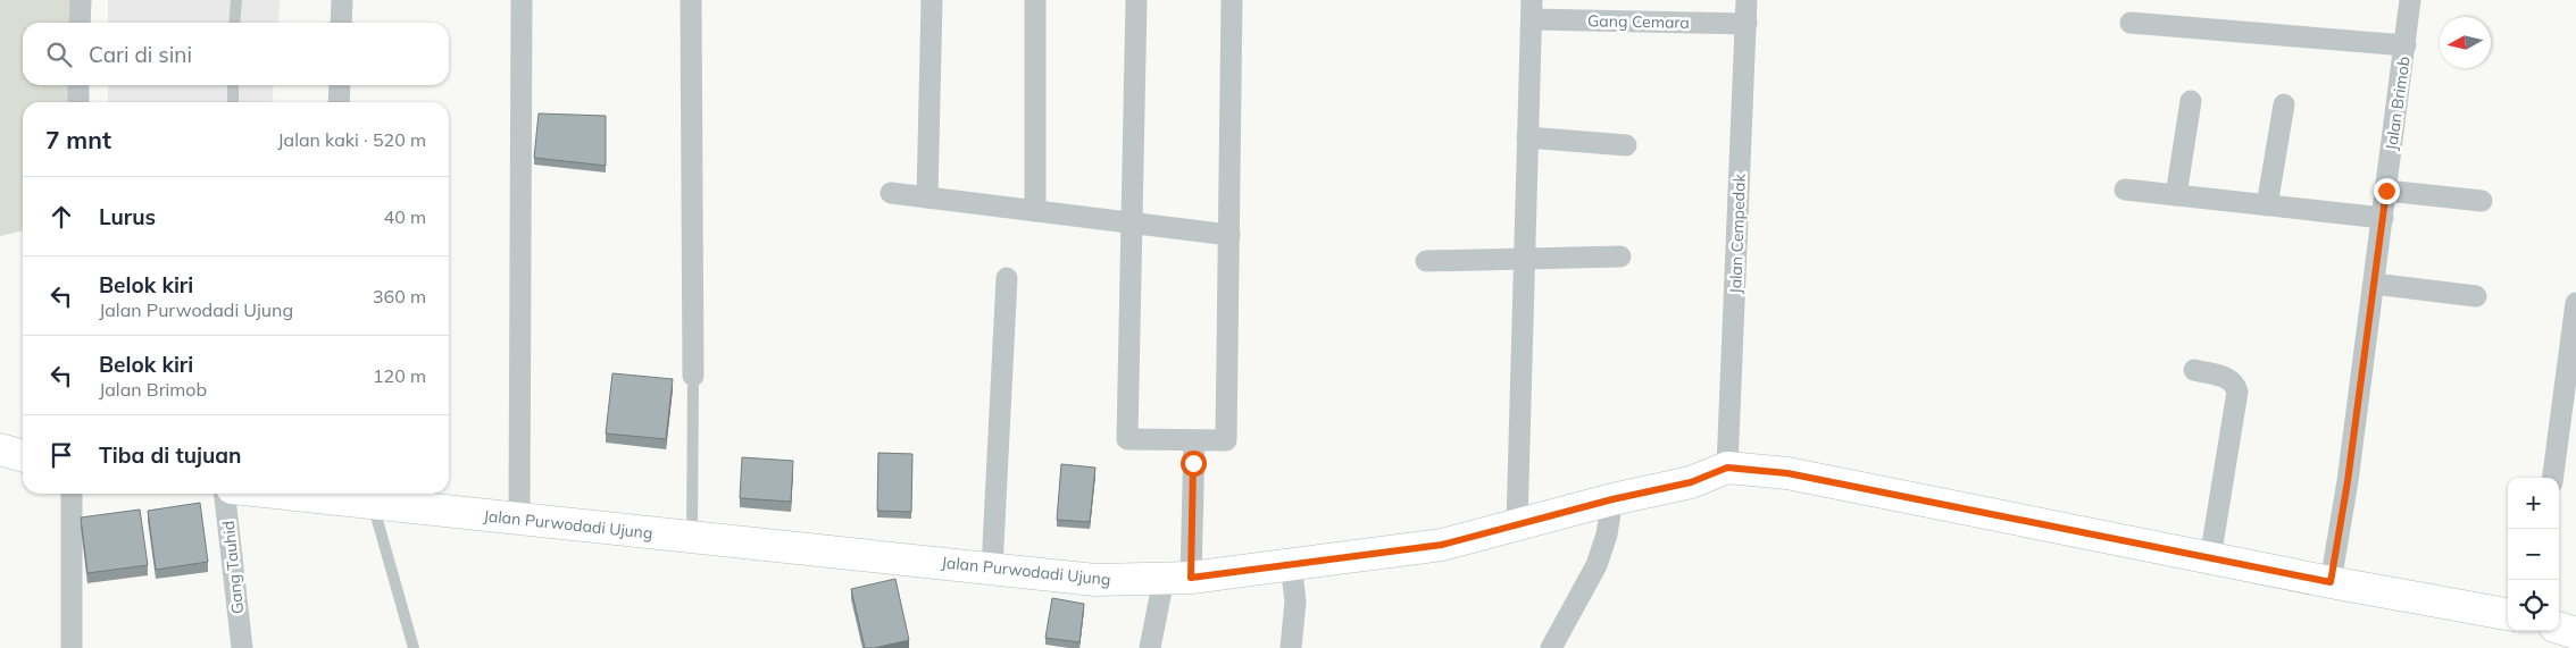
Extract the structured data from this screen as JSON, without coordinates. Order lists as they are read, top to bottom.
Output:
{
  "streets": {
    "street": [
      "Gang Cemara",
      "Jalan Brimob",
      "Jalan Cempedak",
      "Jalan Purwodadi Ujung",
      "Gang Tauhid"
    ]
  },
  "crossings": [
    ["Gang Cemara", "Jalan Cempedak"],
    ["Jalan Brimob", "Jalan Purwodadi Ujung"],
    ["Jalan Cempedak", "Jalan Purwodadi Ujung"]
  ],
  "north": "left",
  "page": {
    "search": "Cari di sini",
    "heading": ["7 mnt", "Jalan kaki · 520 m"],
    "list": [
      ["Lurus", "40 m"],
      ["Belok kiri", "Jalan Purwodadi Ujung", "360 m"],
      ["Belok kiri", "Jalan Brimob", "120 m"],
      "Tiba di tujuan"
    ],
    "map_buttons": ["+", "−"]
  }
}
